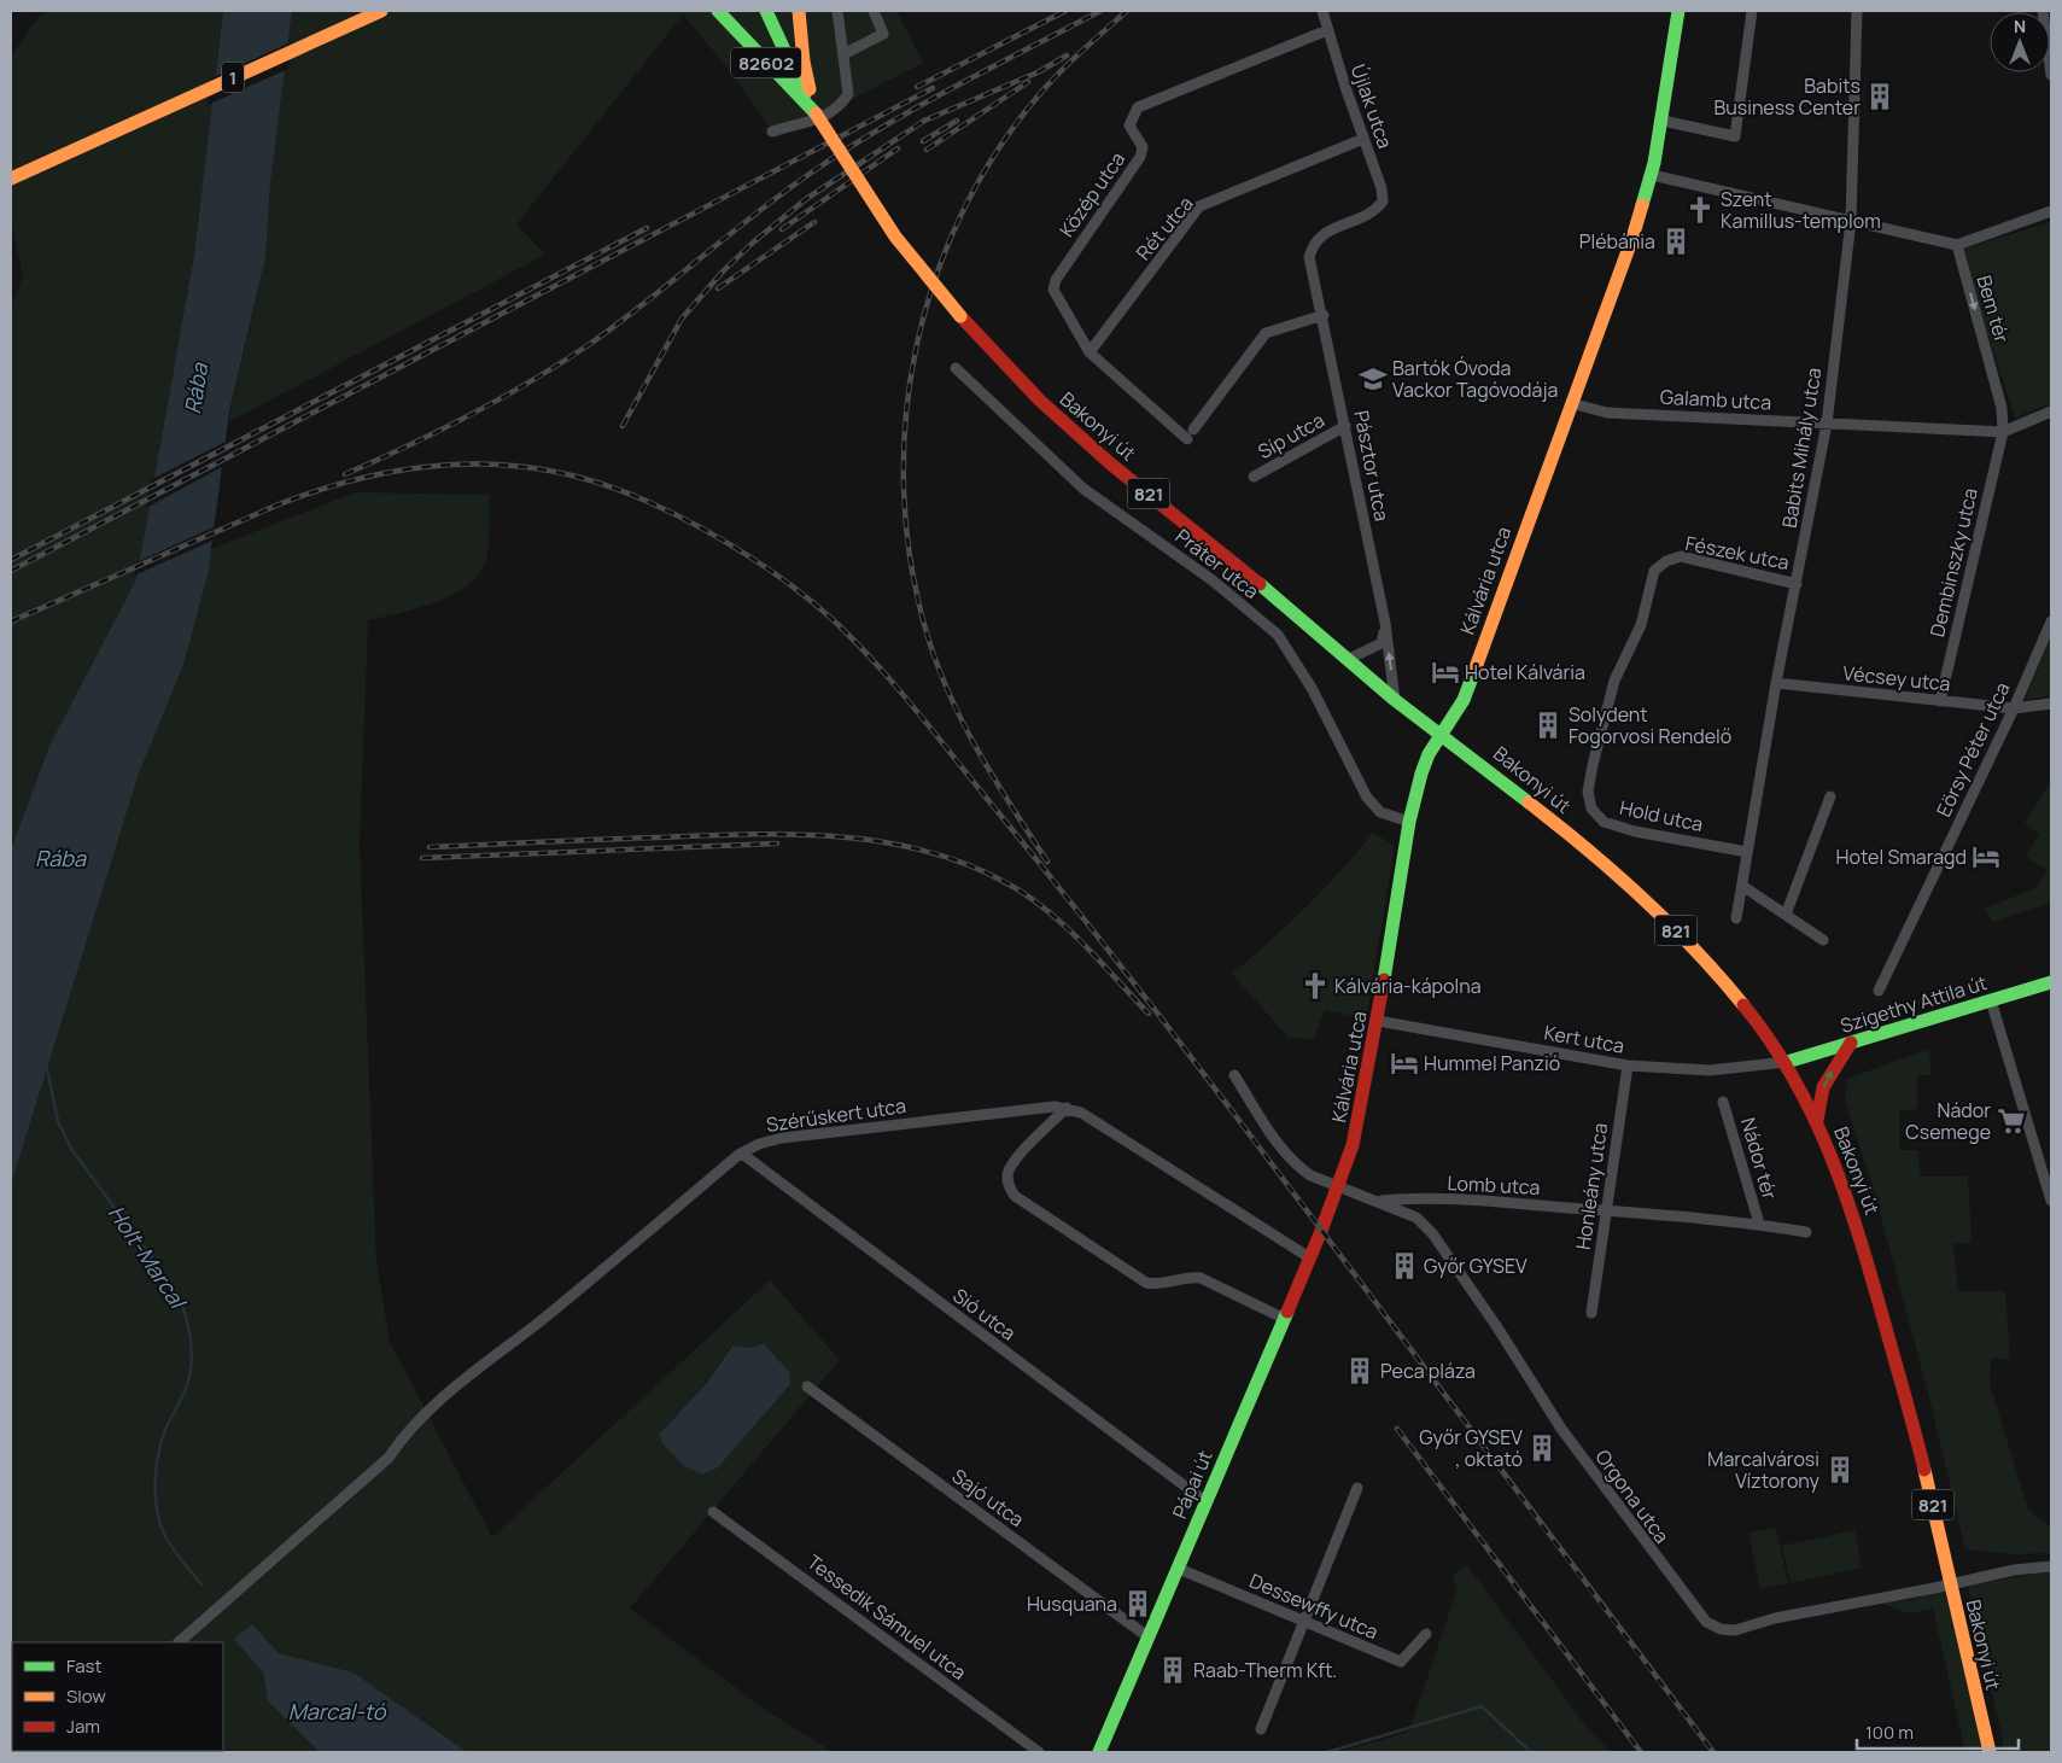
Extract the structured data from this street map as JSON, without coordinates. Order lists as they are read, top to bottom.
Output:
{
  "streets": {
    "main road": [
      "82602",
      "1",
      "Bakonyi út",
      "821",
      "Kálvária utca",
      "Szigethy Attila út",
      "Pápai út"
    ],
    "street": [
      "Újlak utca",
      "Közép utca",
      "Rét utca",
      "Bem tér",
      "Galamb utca",
      "Síp utca",
      "Babits Mihály utca",
      "Pásztor utca",
      "Fészek utca",
      "Dembinszky utca",
      "Práter utca",
      "Vécsey utca",
      "Eörsy Péter utca",
      "Hold utca",
      "Kert utca",
      "Szérűskert utca",
      "Nádor tér",
      "Lomb utca",
      "Honleány utca",
      "Sió utca",
      "Orgona utca",
      "Sajó utca",
      "Dessewffy utca",
      "Tessedik Sámuel utca"
    ]
  },
  "crossings": [
    ["82602", "Bakonyi út"],
    ["Újlak utca", "Közép utca"],
    ["Újlak utca", "Rét utca"],
    ["Újlak utca", "Pásztor utca"],
    ["Közép utca", "Rét utca"],
    ["Bem tér", "Galamb utca"],
    ["Bem tér", "Dembinszky utca"],
    ["Galamb utca", "Babits Mihály utca"],
    ["Galamb utca", "Dembinszky utca"],
    ["Galamb utca", "Kálvária utca"],
    ["Bakonyi út", "Pásztor utca"],
    ["Bakonyi út", "Kálvária utca"],
    ["Bakonyi út", "Szigethy Attila út"],
    ["Bakonyi út", "Kert utca"],
    ["Bakonyi út", "Orgona utca"],
    ["Síp utca", "Pásztor utca"],
    ["Babits Mihály utca", "Fészek utca"],
    ["Babits Mihály utca", "Vécsey utca"],
    ["Babits Mihály utca", "Hold utca"],
    ["Fészek utca", "Hold utca"],
    ["Dembinszky utca", "Vécsey utca"],
    ["Práter utca", "Kálvária utca"],
    ["Kálvária utca", "Kert utca"],
    ["Kálvária utca", "Lomb utca"],
    ["Kálvária utca", "Pápai út"],
    ["Vécsey utca", "Eörsy Péter utca"],
    ["Szigethy Attila út", "Kert utca"],
    ["Kert utca", "Honleány utca"],
    ["Szérűskert utca", "Sió utca"],
    ["Szérűskert utca", "Pápai út"],
    ["Nádor tér", "Lomb utca"],
    ["Lomb utca", "Honleány utca"],
    ["Lomb utca", "Orgona utca"],
    ["Sió utca", "Pápai út"],
    ["Pápai út", "Sajó utca"],
    ["Pápai út", "Dessewffy utca"]
  ],
  "one_way": ["Bem tér"],
  "water": ["Rába", "Holt-Marcal", "Marcal-tó"],
  "places": {
    "building": [
      "Babits Business Center",
      "Plébánia",
      "Solydent Fogorvosi Rendelő",
      "Győr GYSEV",
      "Peca pláza",
      "Győr GYSEV , oktató",
      "Marcalvárosi Víztorony",
      "Husquana",
      "Raab-Therm Kft."
    ],
    "church": ["Szent Kamillus-templom", "Kálvária-kápolna"],
    "school or university": ["Bartók Óvoda Vackor Tagóvodája"],
    "hotel": ["Hotel Kálvária", "Hotel Smaragd", "Hummel Panzió"],
    "supermarket": ["Nádor Csemege"]
  },
  "legend": ["Fast", "Slow", "Jam"],
  "scale_bar": "100 m",
  "north": "top"
}
